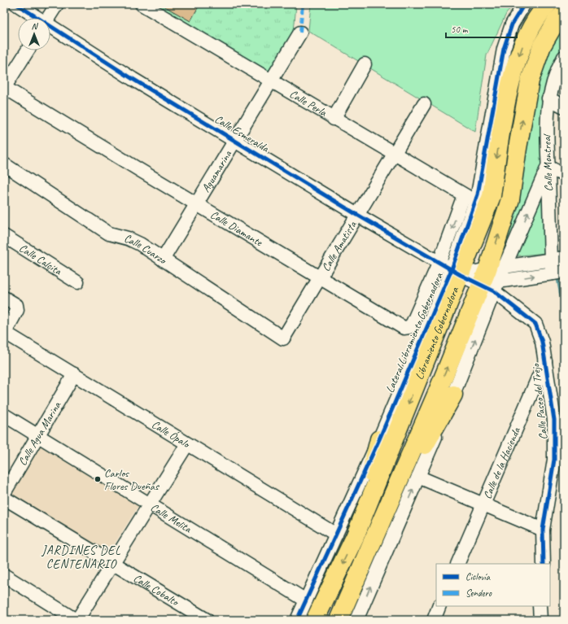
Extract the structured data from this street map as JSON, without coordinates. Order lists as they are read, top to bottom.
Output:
{
  "streets": {
    "highway": ["Libramiento Gobernadora"],
    "street": [
      "Calle Perla",
      "Calle Esmeralda",
      "Calle Montreal",
      "Aguamarina",
      "Calle Diamante",
      "Calle Amatista",
      "Calle Cuarzo",
      "Calle Calcita",
      "Lateral Libramiento Gobernadora",
      "Calle Paseo del Trejo",
      "Calle Agua Marina",
      "Calle Ópalo",
      "Calle de la Hacienda",
      "Calle Melita",
      "Calle Cobalto"
    ]
  },
  "crossings": [
    ["Calle Perla", "Aguamarina"],
    ["Calle Perla", "Calle Amatista"],
    ["Calle Perla", "Lateral Libramiento Gobernadora"],
    ["Calle Esmeralda", "Aguamarina"],
    ["Calle Esmeralda", "Calle Diamante"],
    ["Calle Esmeralda", "Calle Amatista"],
    ["Calle Esmeralda", "Lateral Libramiento Gobernadora"],
    ["Calle Esmeralda", "Libramiento Gobernadora"],
    ["Aguamarina", "Calle Diamante"],
    ["Aguamarina", "Calle Cuarzo"],
    ["Calle Diamante", "Calle Amatista"],
    ["Calle Amatista", "Calle Cuarzo"],
    ["Lateral Libramiento Gobernadora", "Libramiento Gobernadora"],
    ["Lateral Libramiento Gobernadora", "Calle Ópalo"],
    ["Lateral Libramiento Gobernadora", "Calle Melita"],
    ["Libramiento Gobernadora", "Calle Paseo del Trejo"],
    ["Calle Paseo del Trejo", "Calle de la Hacienda"],
    ["Calle Agua Marina", "Calle Ópalo"],
    ["Calle Agua Marina", "Calle Melita"]
  ],
  "districts": ["JARDINES DEL CENTENARIO"],
  "places": ["Carlos Flores Dueñas"],
  "legend": ["Ciclovía", "Sendero"],
  "scale_bar": "50 m",
  "north": "top"
}
